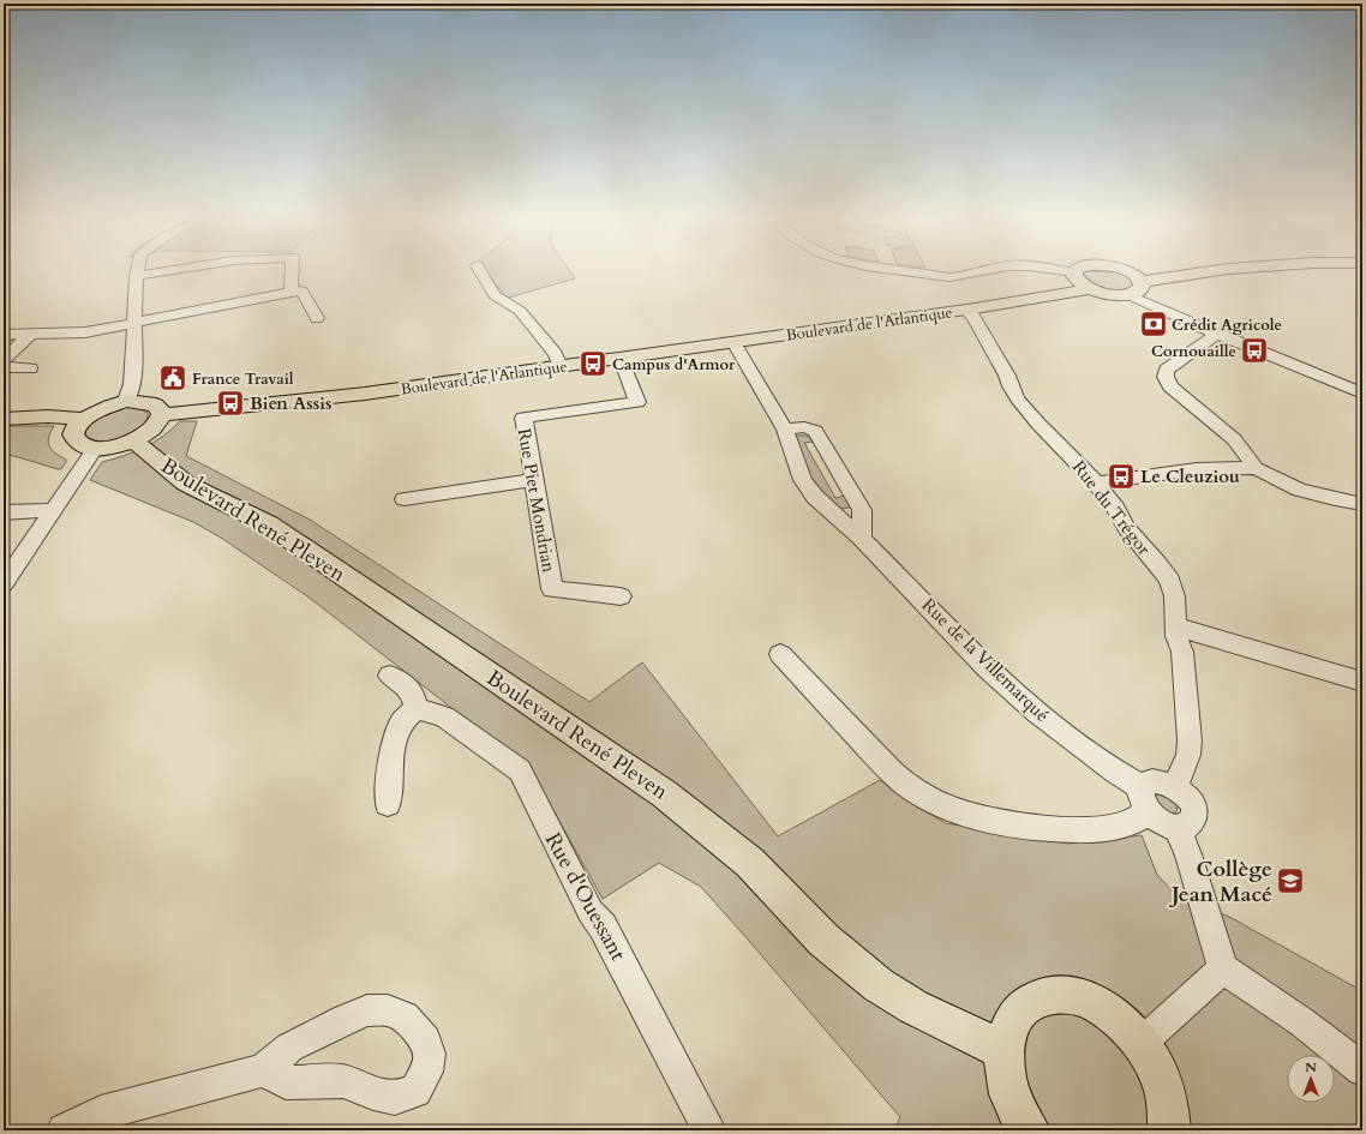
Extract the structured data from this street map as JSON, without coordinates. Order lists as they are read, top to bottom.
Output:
{
  "streets": {
    "main road": ["Boulevard de l'Atlantique", "Boulevard René Pleven"],
    "street": [
      "Rue Piet Mondrian",
      "Rue du Trégor",
      "Rue de la Villemarqué",
      "Rue d'Ouessant"
    ]
  },
  "crossings": [
    ["Boulevard de l'Atlantique", "Rue Piet Mondrian"],
    ["Boulevard de l'Atlantique", "Rue du Trégor"],
    ["Boulevard de l'Atlantique", "Rue de la Villemarqué"],
    ["Rue du Trégor", "Rue de la Villemarqué"]
  ],
  "places": {
    "bank": ["Crédit Agricole"],
    "bus stop": [
      "Cornouaille",
      "Campus d'Armor",
      "Bien Assis",
      "Le Cleuziou"
    ],
    "public building": ["France Travail"],
    "school or university": ["Collège Jean Macé"]
  },
  "north": "top"
}
